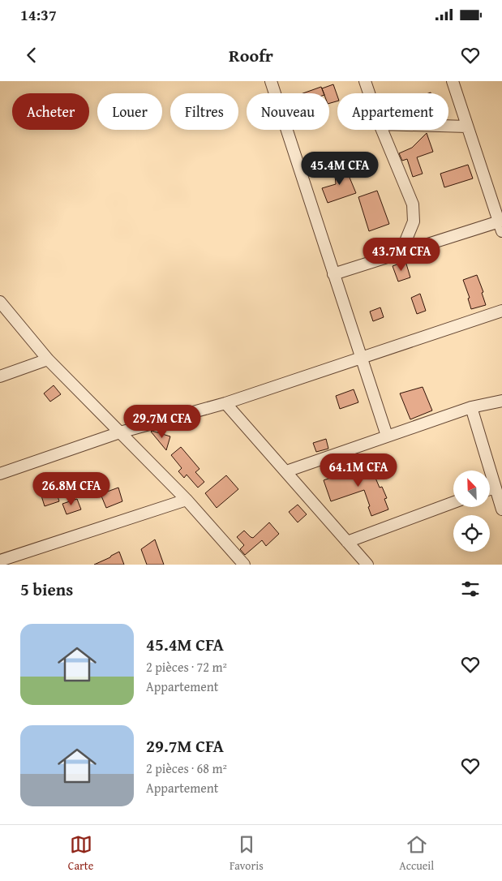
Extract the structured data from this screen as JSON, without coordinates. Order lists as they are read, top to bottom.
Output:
{
  "north": "top left",
  "page": {
    "status": "14:37",
    "header": "Roofr",
    "chip": [
      "Acheter",
      "Louer",
      "Filtres",
      "Nouveau",
      "Appartement"
    ],
    "price": [
      "45.4M CFA",
      "43.7M CFA",
      "29.7M CFA",
      "64.1M CFA",
      "26.8M CFA"
    ],
    "heading": "5 biens",
    "list": [
      {
        "name": "45.4M CFA",
        "note": "2 pièces · 72 m² · Appartement"
      },
      {
        "name": "29.7M CFA",
        "note": "2 pièces · 68 m² · Appartement"
      }
    ],
    "tabs": ["Carte", "Favoris", "Accueil"]
  }
}
